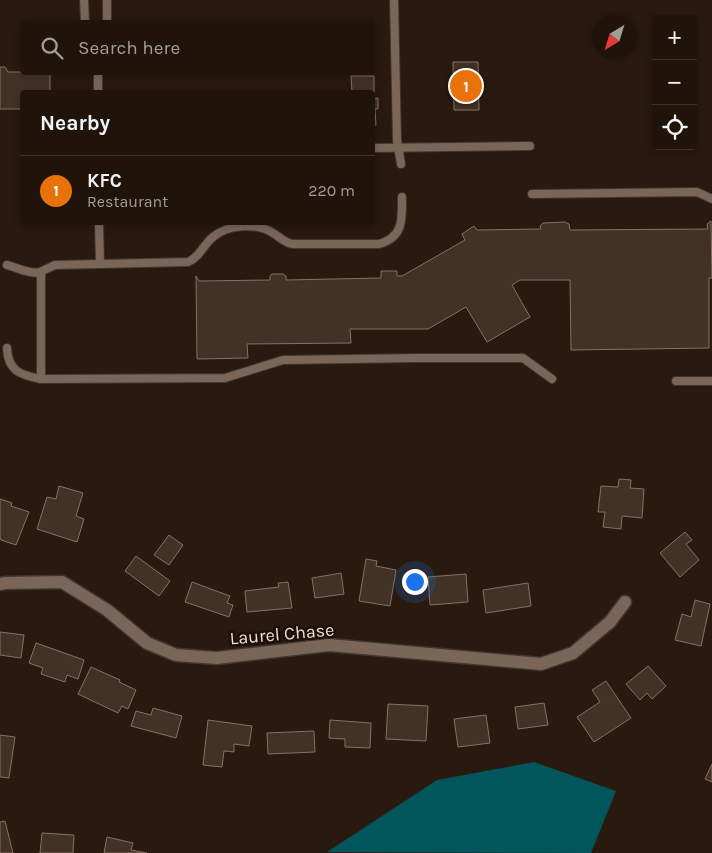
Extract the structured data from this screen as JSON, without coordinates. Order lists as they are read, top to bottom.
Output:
{
  "streets": {
    "street": ["Laurel Chase"]
  },
  "north": "bottom left",
  "page": {
    "map_buttons": ["+", "−"],
    "search": "Search here",
    "pins": "1",
    "heading": "Nearby",
    "list": [
      {
        "mark": "1",
        "name": "KFC",
        "note": "Restaurant",
        "value": "220 m"
      }
    ]
  }
}
